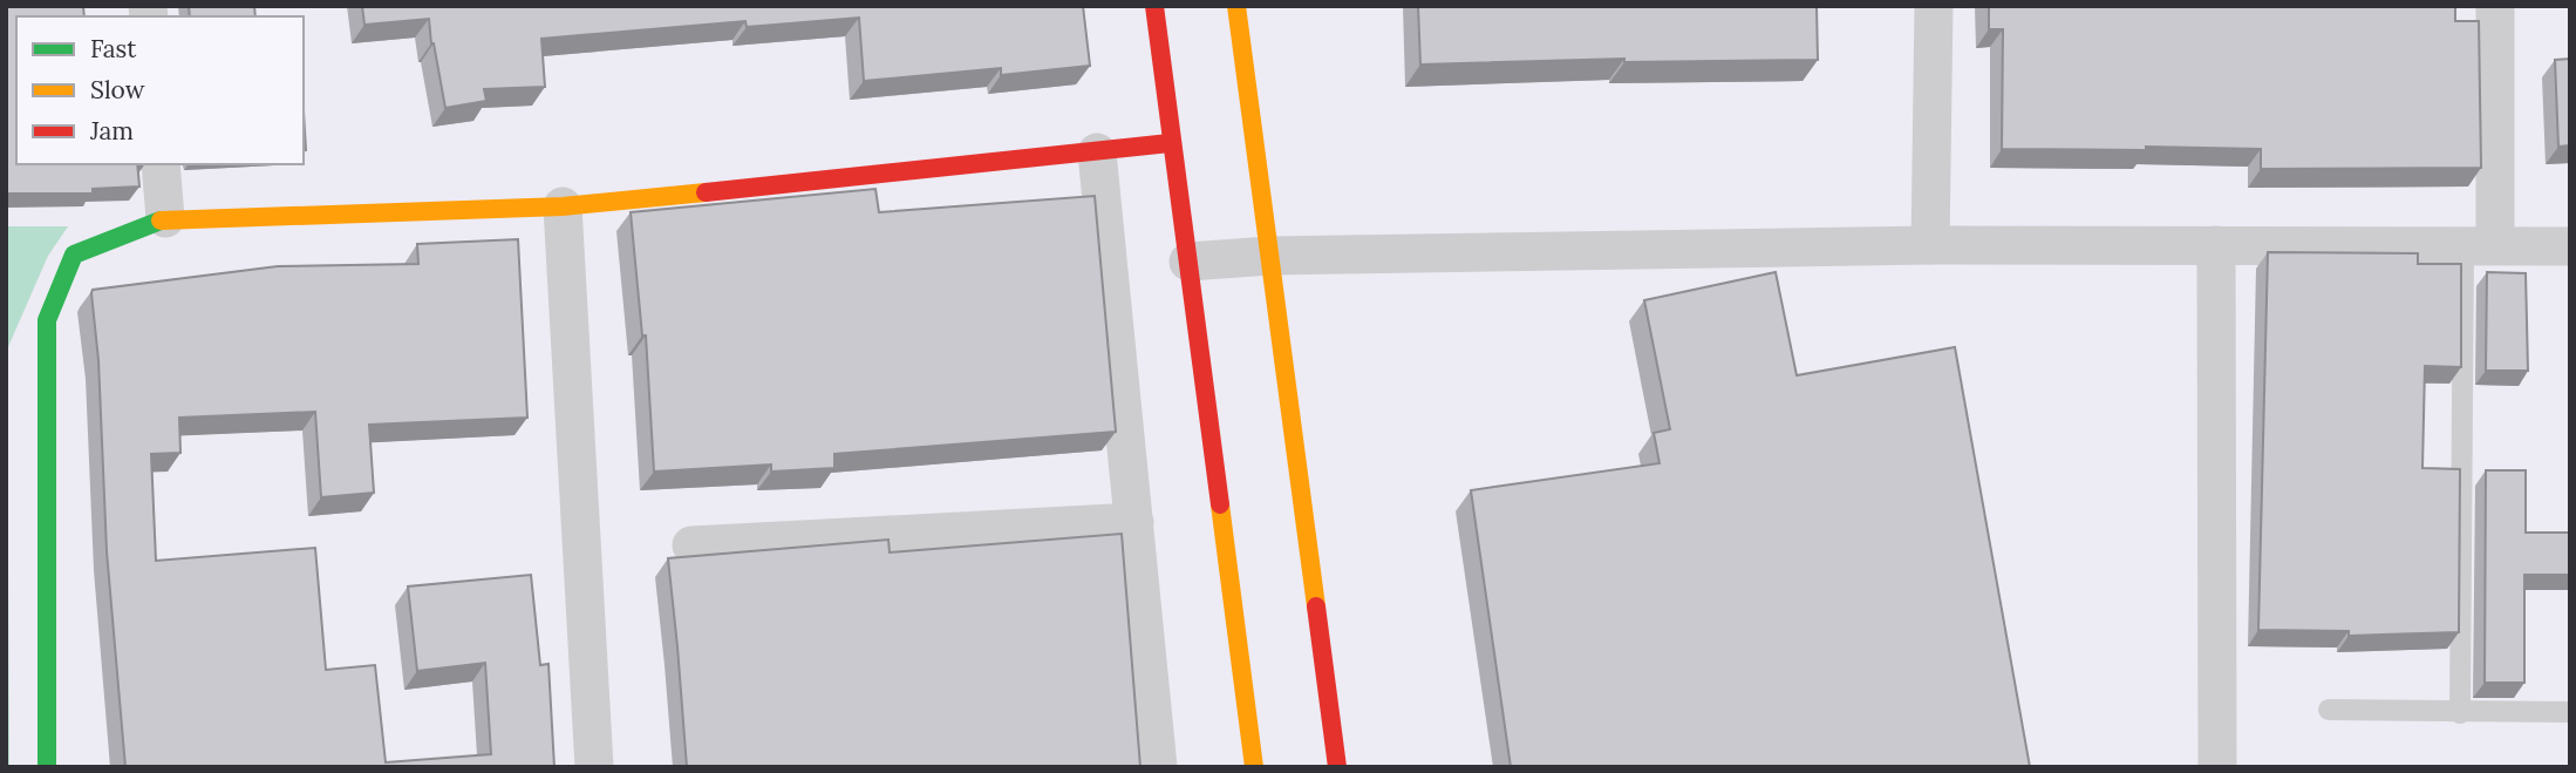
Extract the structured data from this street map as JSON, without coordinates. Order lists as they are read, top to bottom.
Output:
{
  "legend": ["Fast", "Slow", "Jam"]
}
